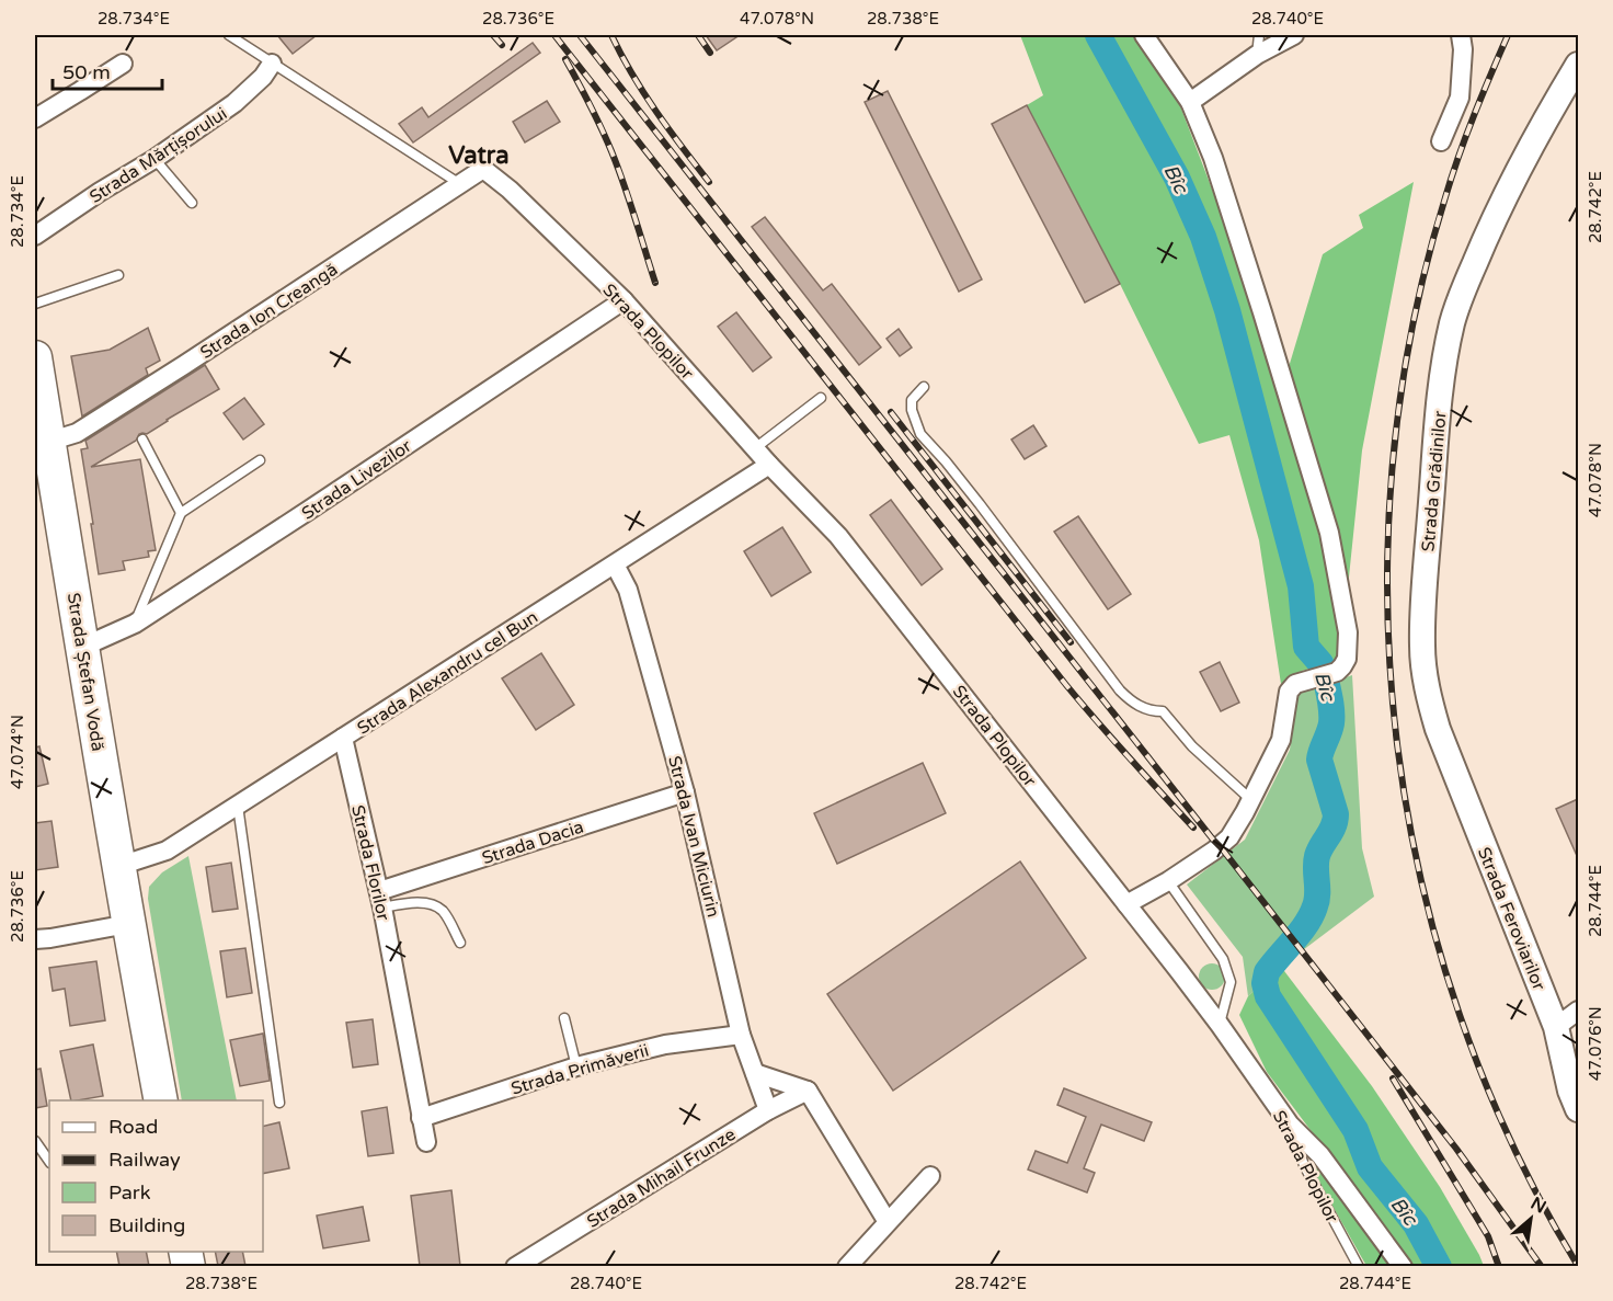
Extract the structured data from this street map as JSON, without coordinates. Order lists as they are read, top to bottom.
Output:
{
  "streets": {
    "highway": ["Strada Ștefan Vodă"],
    "street": [
      "Strada Mărțișorului",
      "Strada Ion Creangă",
      "Strada Plopilor",
      "Strada Livezilor",
      "Strada Grădinilor",
      "Strada Alexandru cel Bun",
      "Strada Ivan Miciurin",
      "Strada Dacia",
      "Strada Florilor",
      "Strada Feroviarilor",
      "Strada Primăverii",
      "Strada Mihail Frunze"
    ]
  },
  "crossings": [
    ["Strada Ion Creangă", "Strada Plopilor"],
    ["Strada Ion Creangă", "Strada Ștefan Vodă"],
    ["Strada Plopilor", "Strada Livezilor"],
    ["Strada Plopilor", "Strada Alexandru cel Bun"],
    ["Strada Livezilor", "Strada Ștefan Vodă"],
    ["Strada Grădinilor", "Strada Feroviarilor"],
    ["Strada Ștefan Vodă", "Strada Alexandru cel Bun"],
    ["Strada Alexandru cel Bun", "Strada Ivan Miciurin"],
    ["Strada Alexandru cel Bun", "Strada Florilor"],
    ["Strada Ivan Miciurin", "Strada Dacia"],
    ["Strada Ivan Miciurin", "Strada Primăverii"],
    ["Strada Ivan Miciurin", "Strada Mihail Frunze"],
    ["Strada Dacia", "Strada Florilor"],
    ["Strada Florilor", "Strada Primăverii"]
  ],
  "districts": ["Vatra"],
  "water": ["Bîc"],
  "legend": [
    "Road",
    "Railway",
    "Park",
    "Building"
  ],
  "scale_bar": "50 m",
  "north": "top right",
  "coordinates": [
    "28.734°E",
    "28.736°E",
    "47.078°N",
    "28.738°E",
    "28.740°E",
    "28.742°E",
    "47.074°N",
    "28.744°E",
    "47.076°N"
  ]
}
